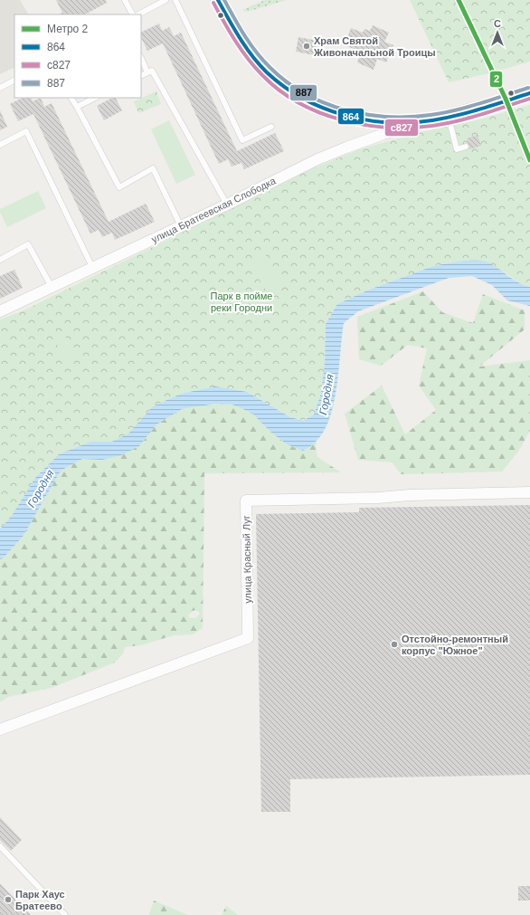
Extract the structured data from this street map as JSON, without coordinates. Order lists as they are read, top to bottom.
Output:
{
  "streets": {
    "street": ["улица Братеевская Слободка", "улица Красный Луг"]
  },
  "water": ["Городня"],
  "parks": ["Парк в пойме реки Городни"],
  "places": ["Храм Святой Живоначальной Троицы", "Отстойно-ремонтный корпус \"Южное\"", "Парк Хаус Братеево"],
  "lines": [
    "metro line 2",
    "transit line 864",
    "transit line 887",
    "transit line с827"
  ],
  "legend": [
    "Метро 2",
    "864",
    "с827",
    "887"
  ],
  "north": "top"
}
